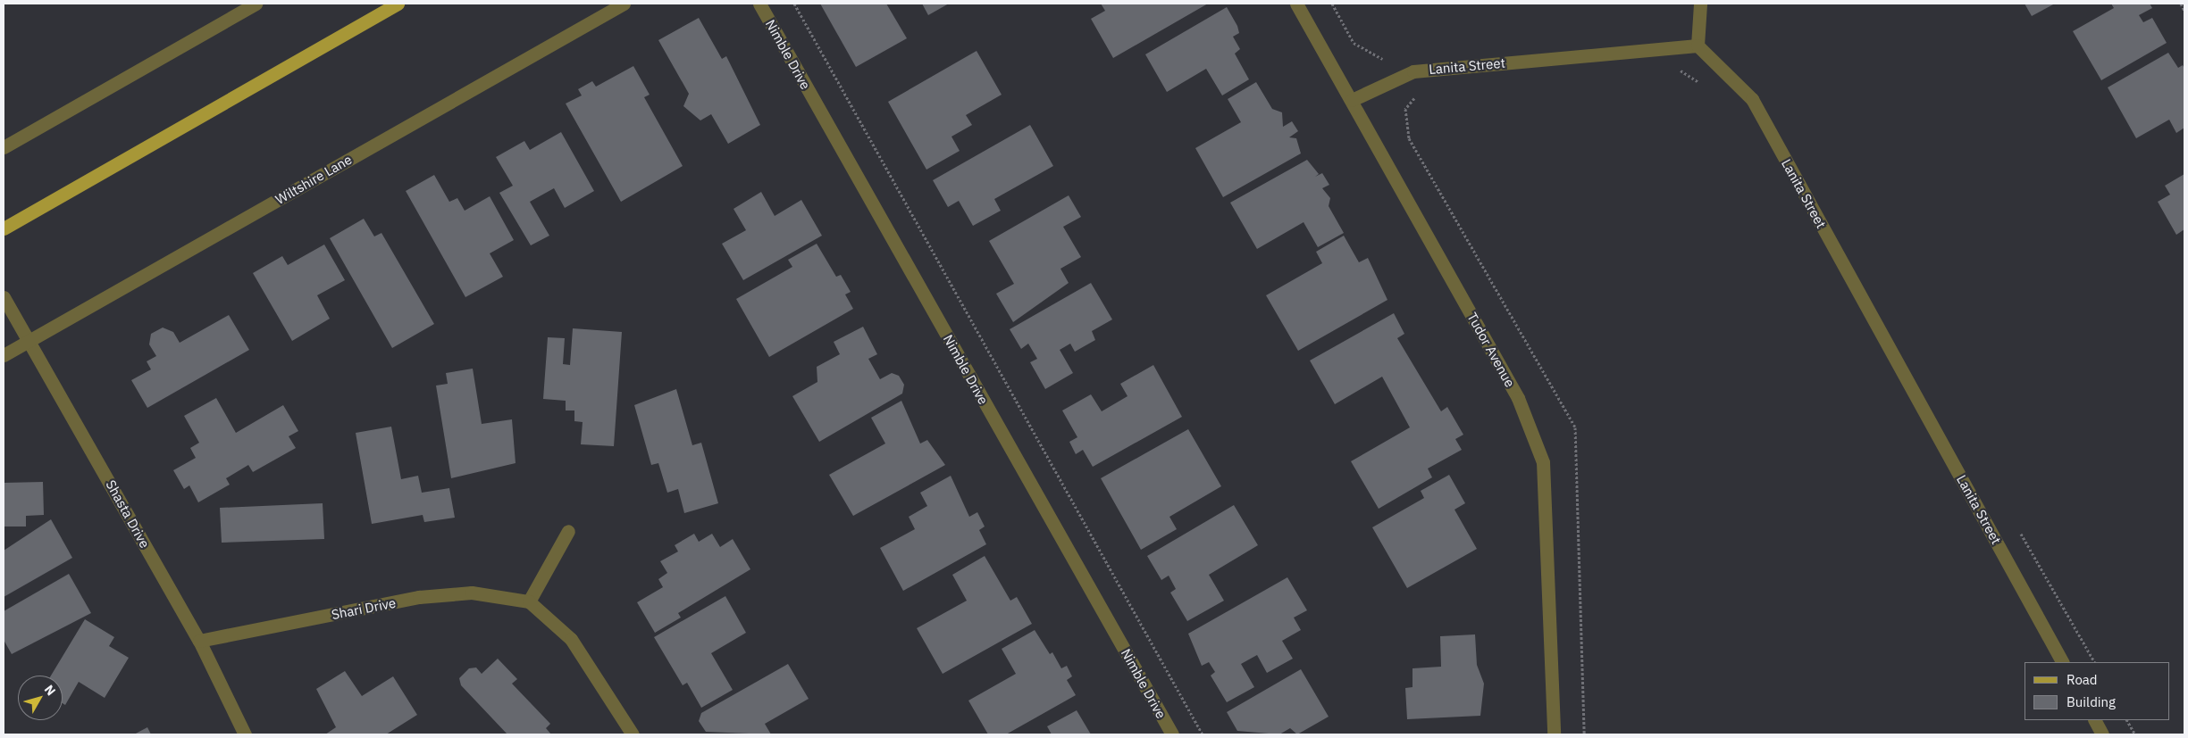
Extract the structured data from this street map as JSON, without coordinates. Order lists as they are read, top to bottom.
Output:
{
  "streets": {
    "street": [
      "Nimble Drive",
      "Lanita Street",
      "Wiltshire Lane",
      "Tudor Avenue",
      "Shasta Drive",
      "Shari Drive"
    ]
  },
  "crossings": [
    ["Lanita Street", "Tudor Avenue"],
    ["Wiltshire Lane", "Shasta Drive"],
    ["Shasta Drive", "Shari Drive"]
  ],
  "legend": ["Road", "Building"],
  "north": "top right"
}
